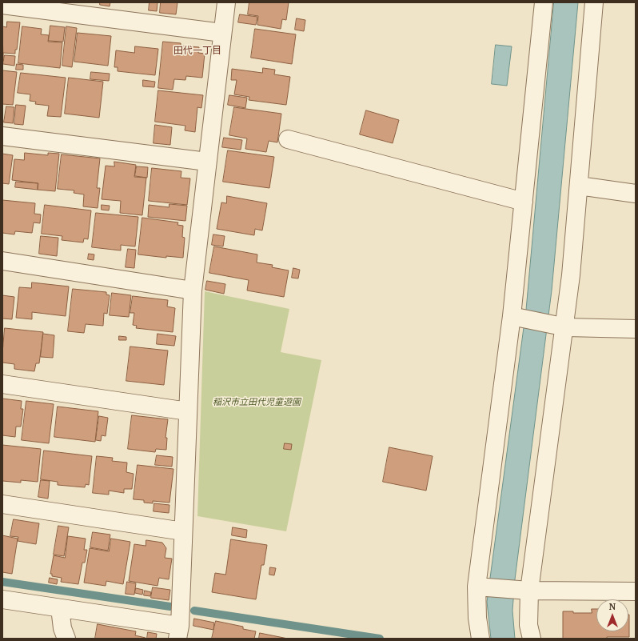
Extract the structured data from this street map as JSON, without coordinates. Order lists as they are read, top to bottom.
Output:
{
  "districts": ["田代一丁目"],
  "parks": ["稲沢市立田代児童遊園"],
  "north": "top"
}
